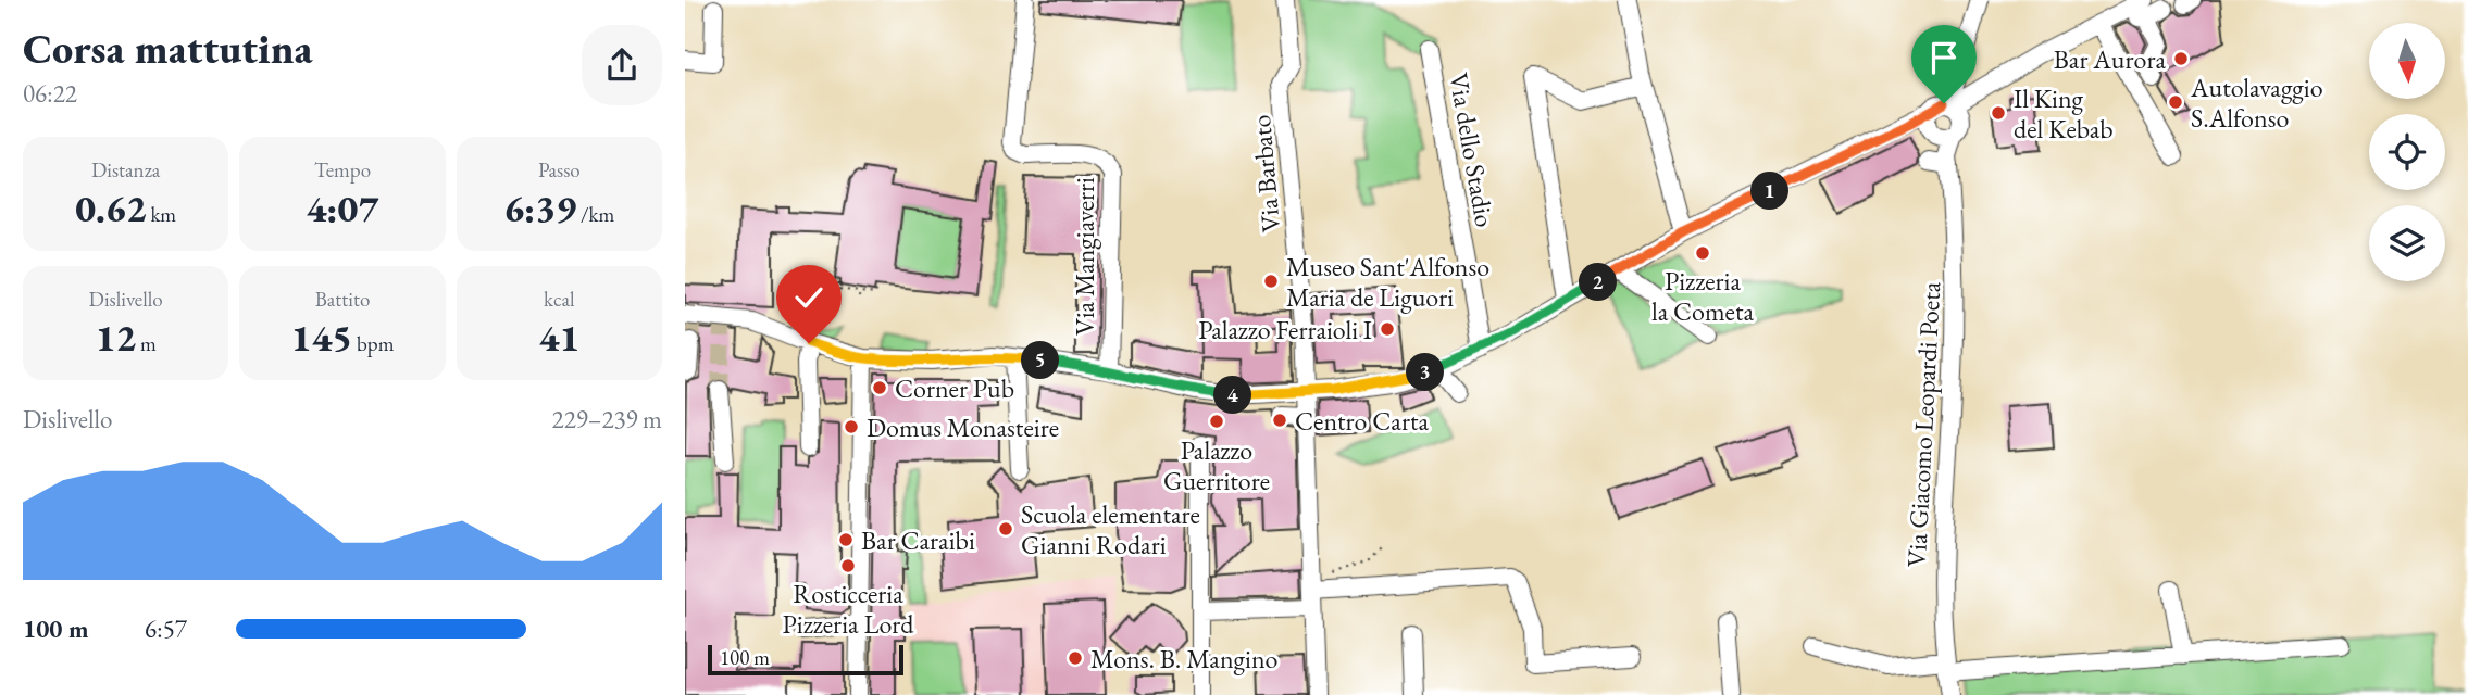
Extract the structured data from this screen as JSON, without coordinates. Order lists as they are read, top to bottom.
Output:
{
  "streets": {
    "street": [
      "Via dello Stadio",
      "Via Barbato",
      "Via Mangiaverri",
      "Via Giacomo Leopardi Poeta"
    ]
  },
  "places": [
    "Bar Aurora",
    "Autolavaggio S.Alfonso",
    "Il King del Kebab",
    "Pizzeria la Cometa",
    "Museo Sant'Alfonso Maria de Liguori",
    "Palazzo Ferraioli I",
    "Corner Pub",
    "Centro Carta",
    "Palazzo Guerritore",
    "Domus Monasteire",
    "Scuola elementare Gianni Rodari",
    "Bar Caraibi",
    "Rosticceria Pizzeria Lord",
    "Mons. B. Mangino"
  ],
  "scale_bar": "100 m",
  "north": "bottom",
  "page": {
    "heading": ["Corsa mattutina", "06:22"],
    "stats": [
      ["Distanza", "0.62 km"],
      ["Tempo", "4:07"],
      ["Passo", "6:39 /km"],
      ["Dislivello", "12 m"],
      ["Battito", "145 bpm"],
      ["kcal", "41"]
    ],
    "pins": [
      "1",
      "2",
      "5",
      "3",
      "4"
    ],
    "chart": ["Dislivello", "229–239 m"],
    "list": [
      {
        "name": "100 m",
        "note": "6:57"
      }
    ],
    "scale": "100 m"
  }
}
